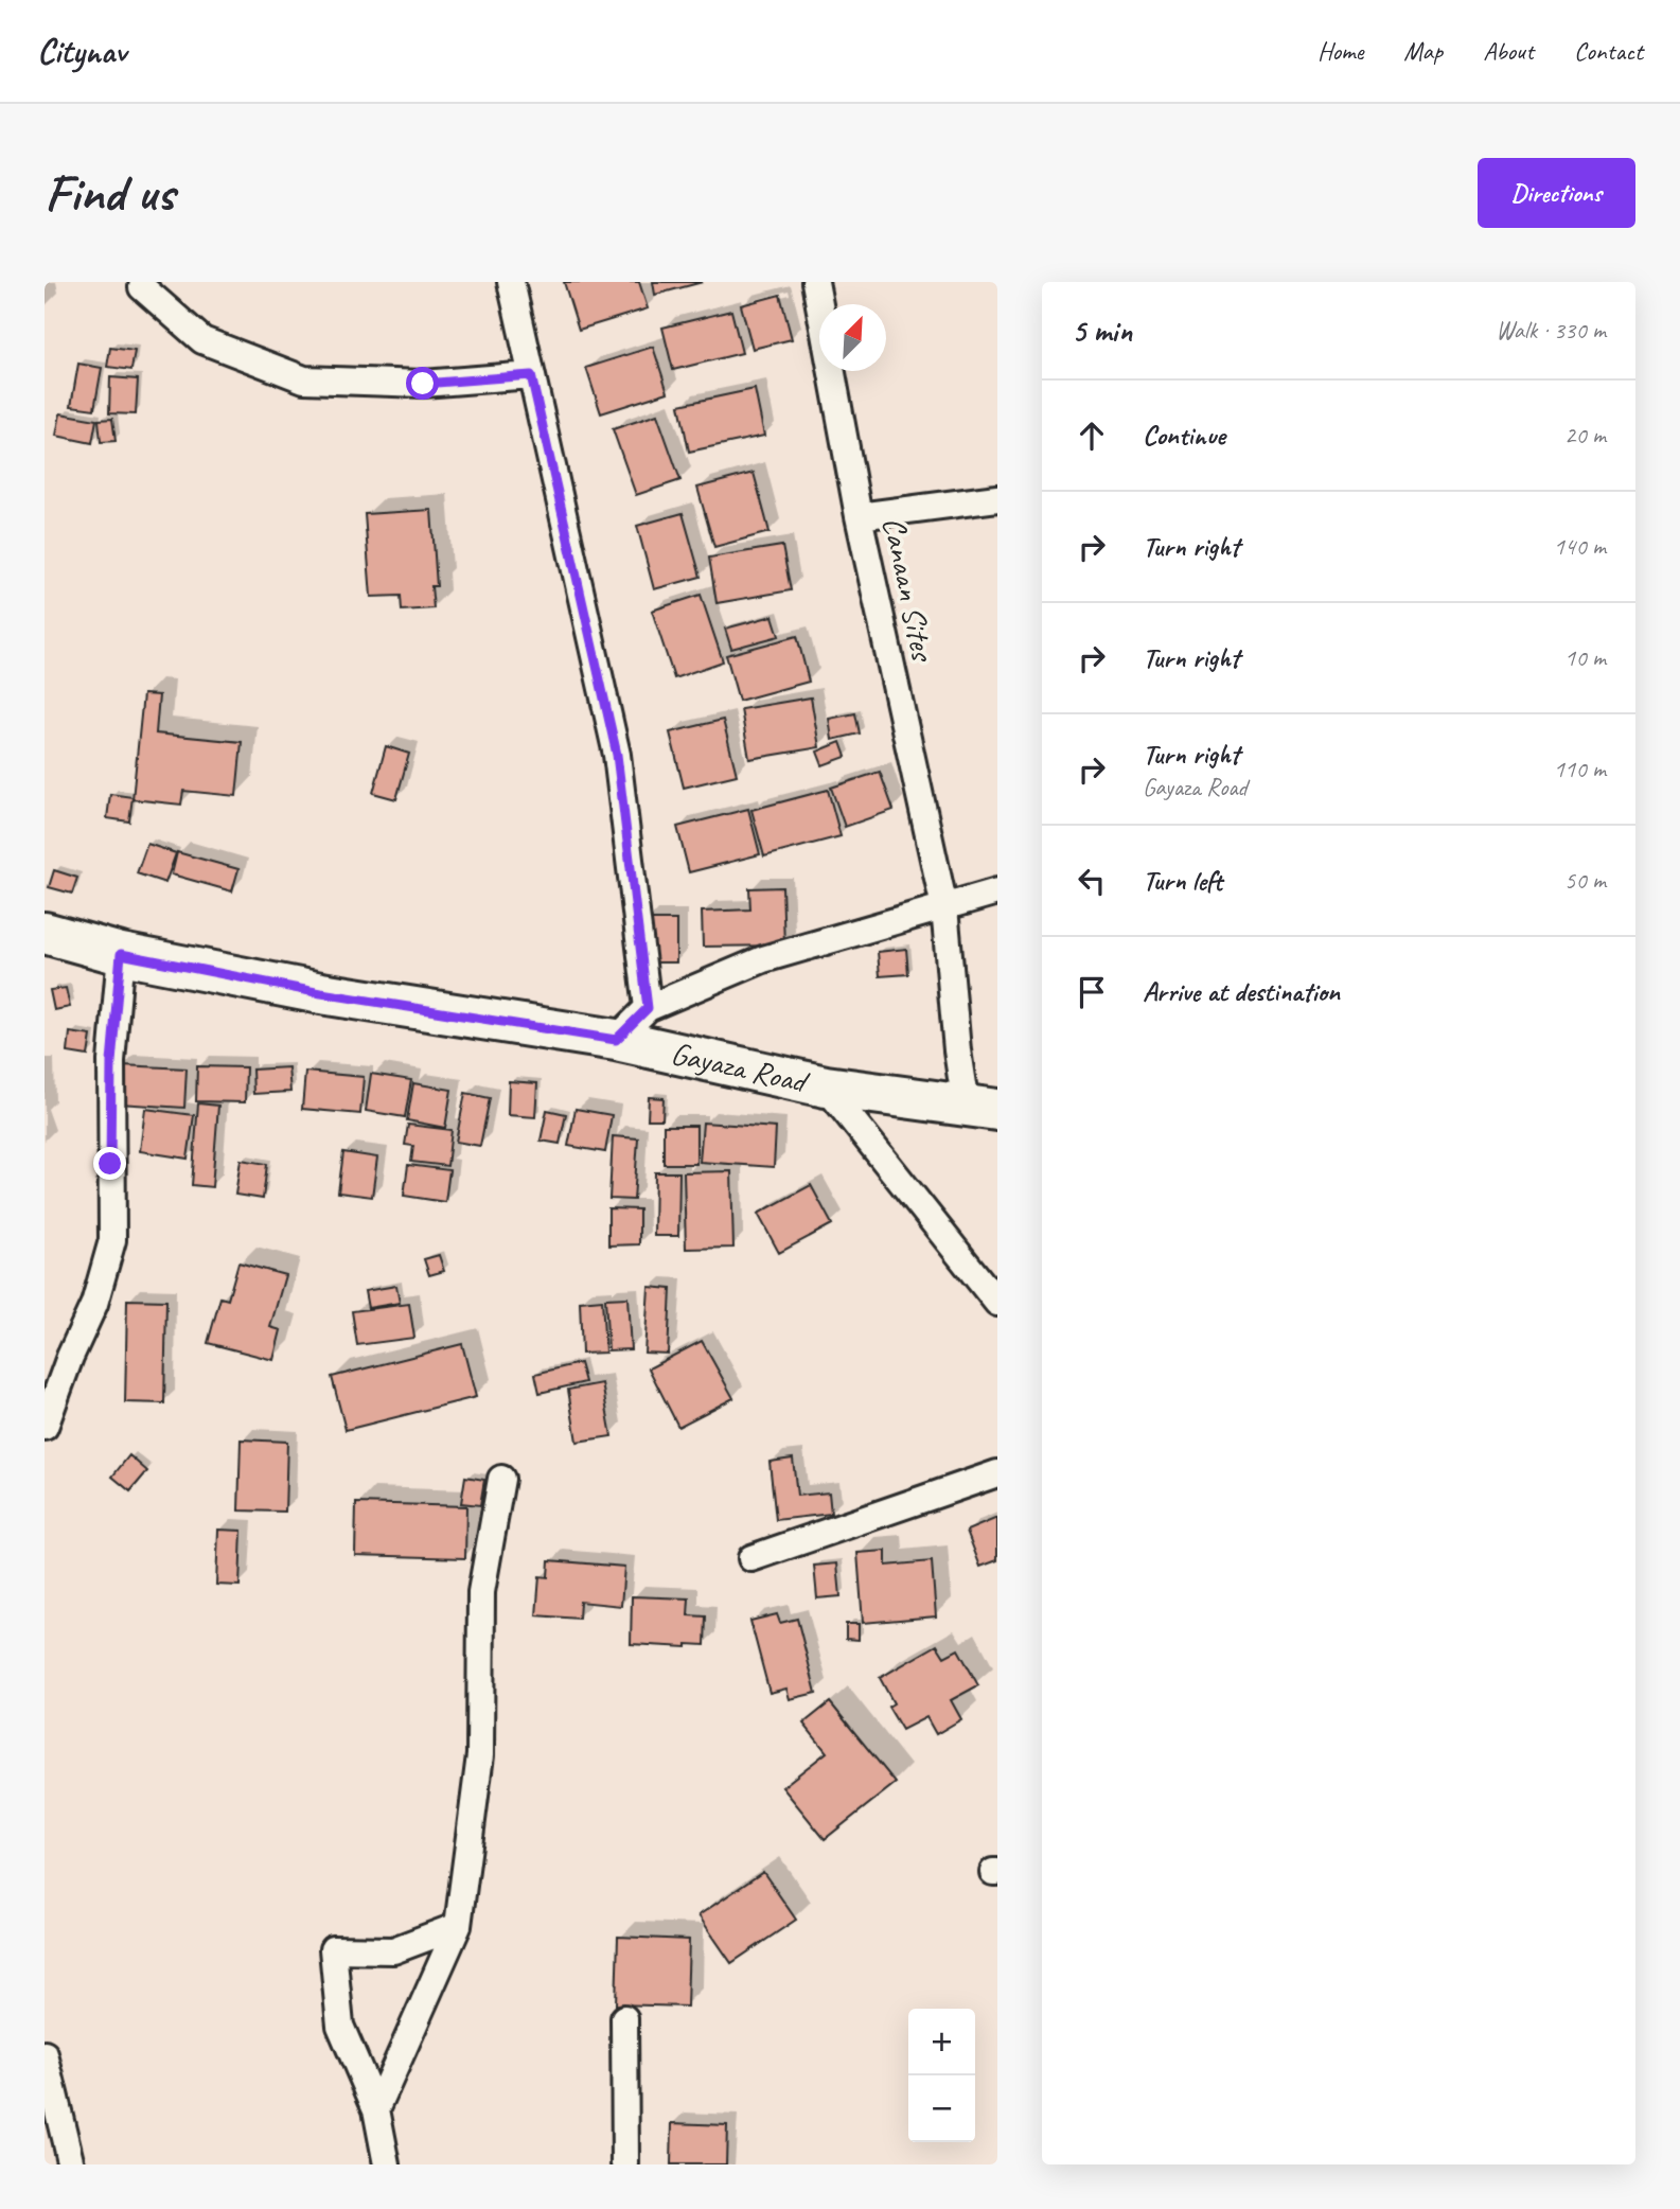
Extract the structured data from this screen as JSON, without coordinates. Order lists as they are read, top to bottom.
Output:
{
  "streets": {
    "main road": ["Gayaza Road"],
    "street": ["Canaan Sites"]
  },
  "crossings": [
    ["Canaan Sites", "Gayaza Road"]
  ],
  "north": "top right",
  "page": {
    "header": "Citynav",
    "nav": [
      "Home",
      "Map",
      "About",
      "Contact"
    ],
    "buttons": "Directions",
    "title": "Find us",
    "heading": ["5 min", "Walk · 330 m"],
    "list": [
      ["Continue", "20 m"],
      ["Turn right", "140 m"],
      ["Turn right", "10 m"],
      ["Turn right", "Gayaza Road", "110 m"],
      ["Turn left", "50 m"],
      "Arrive at destination"
    ],
    "map_buttons": ["+", "−"]
  }
}
